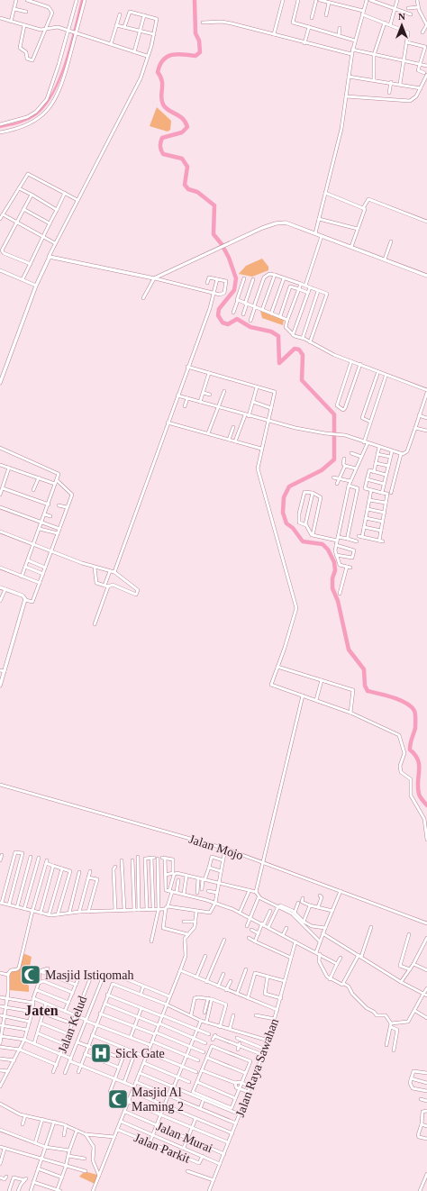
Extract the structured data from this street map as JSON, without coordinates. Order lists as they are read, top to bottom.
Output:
{
  "streets": {
    "street": [
      "Jalan Mojo",
      "Jalan Kelud",
      "Jalan Raya Sawahan",
      "Jalan Murai",
      "Jalan Parkit"
    ]
  },
  "crossings": [
    ["Jalan Raya Sawahan", "Jalan Murai"]
  ],
  "districts": ["Jaten"],
  "places": {
    "mosque": ["Masjid Istiqomah", "Masjid Al Maming 2"],
    "hospital": ["Sick Gate"]
  },
  "north": "top"
}
